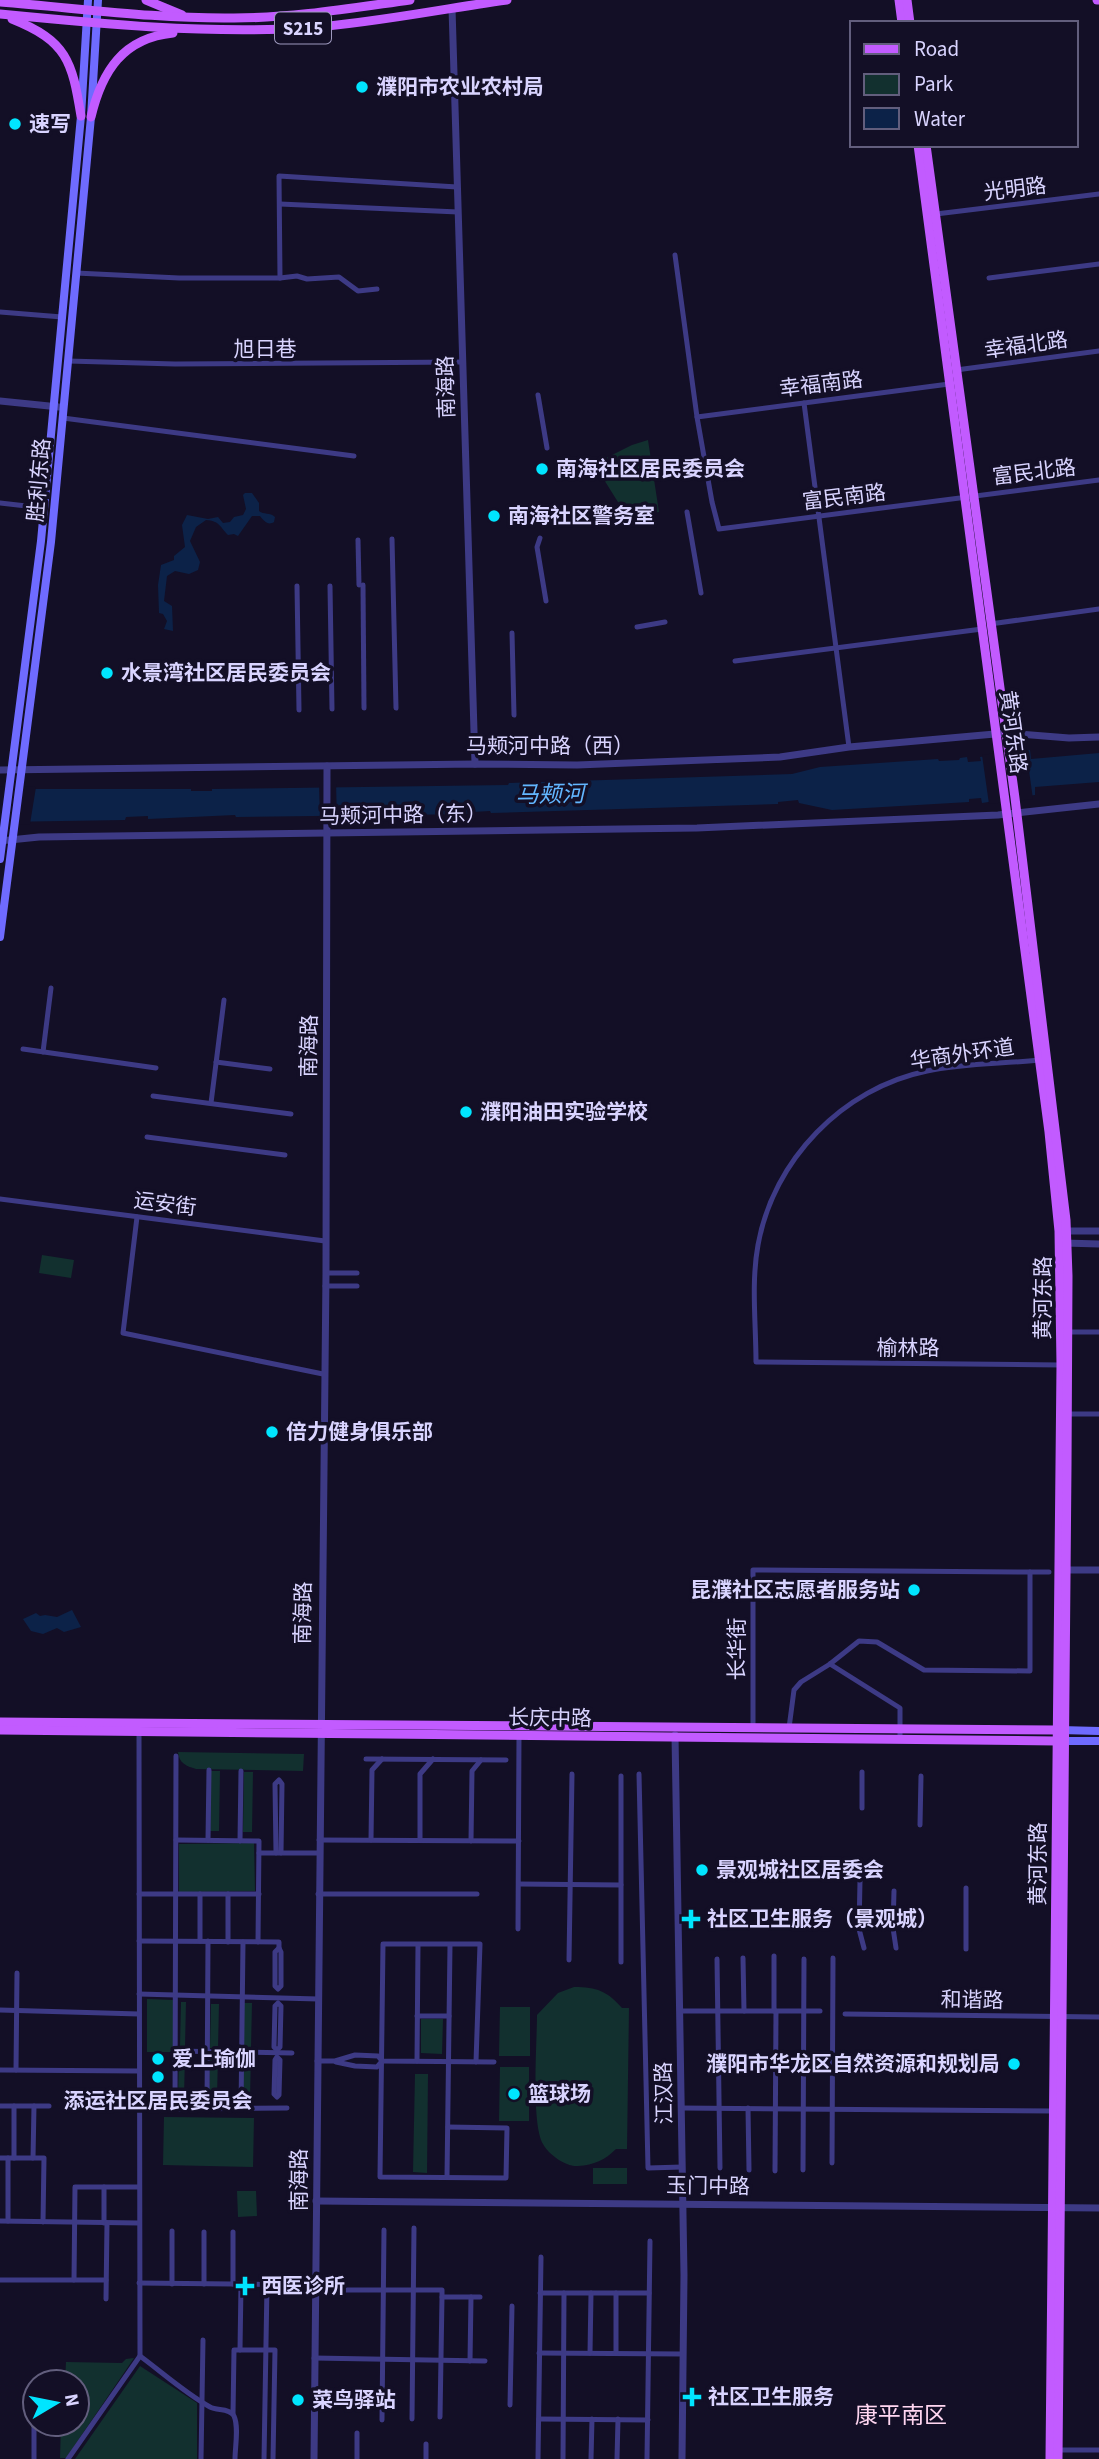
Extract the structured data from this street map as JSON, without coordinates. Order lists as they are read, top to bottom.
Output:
{
  "streets": {
    "main road": [
      "S215",
      "胜利东路",
      "黄河东路",
      "长庆中路"
    ],
    "street": [
      "光明路",
      "幸福北路",
      "旭日巷",
      "幸福南路",
      "南海路",
      "富民北路",
      "富民南路",
      "马颊河中路（西）",
      "马颊河中路（东）",
      "华商外环道",
      "运安街",
      "榆林路",
      "长华街",
      "和谐路",
      "江汉路",
      "玉门中路"
    ]
  },
  "crossings": [
    ["S215", "南海路"],
    ["S215", "胜利东路"],
    ["光明路", "黄河东路"],
    ["幸福北路", "黄河东路"],
    ["旭日巷", "南海路"],
    ["旭日巷", "胜利东路"],
    ["幸福南路", "富民南路"],
    ["幸福南路", "黄河东路"],
    ["南海路", "马颊河中路（西）"],
    ["南海路", "马颊河中路（东）"],
    ["南海路", "运安街"],
    ["南海路", "长庆中路"],
    ["南海路", "玉门中路"],
    ["富民北路", "富民南路"],
    ["富民北路", "黄河东路"],
    ["胜利东路", "马颊河中路（西）"],
    ["胜利东路", "马颊河中路（东）"],
    ["富民南路", "黄河东路"],
    ["黄河东路", "马颊河中路（西）"],
    ["黄河东路", "马颊河中路（东）"],
    ["黄河东路", "华商外环道"],
    ["黄河东路", "榆林路"],
    ["黄河东路", "长庆中路"],
    ["黄河东路", "和谐路"],
    ["黄河东路", "玉门中路"],
    ["华商外环道", "榆林路"],
    ["长华街", "长庆中路"],
    ["长庆中路", "江汉路"],
    ["江汉路", "玉门中路"]
  ],
  "districts": ["康平南区"],
  "water": ["马颊河"],
  "places": {
    "other": [
      "濮阳市农业农村局",
      "速写",
      "南海社区居民委员会",
      "南海社区警务室",
      "水景湾社区居民委员会",
      "濮阳油田实验学校",
      "倍力健身俱乐部",
      "昆濮社区志愿者服务站",
      "景观城社区居委会",
      "爱上瑜伽",
      "濮阳市华龙区自然资源和规划局",
      "添运社区居民委员会",
      "篮球场",
      "菜鸟驿站"
    ],
    "health": ["社区卫生服务（景观城）", "西医诊所", "社区卫生服务"]
  },
  "legend": ["Road", "Park", "Water"],
  "north": "right"
}
